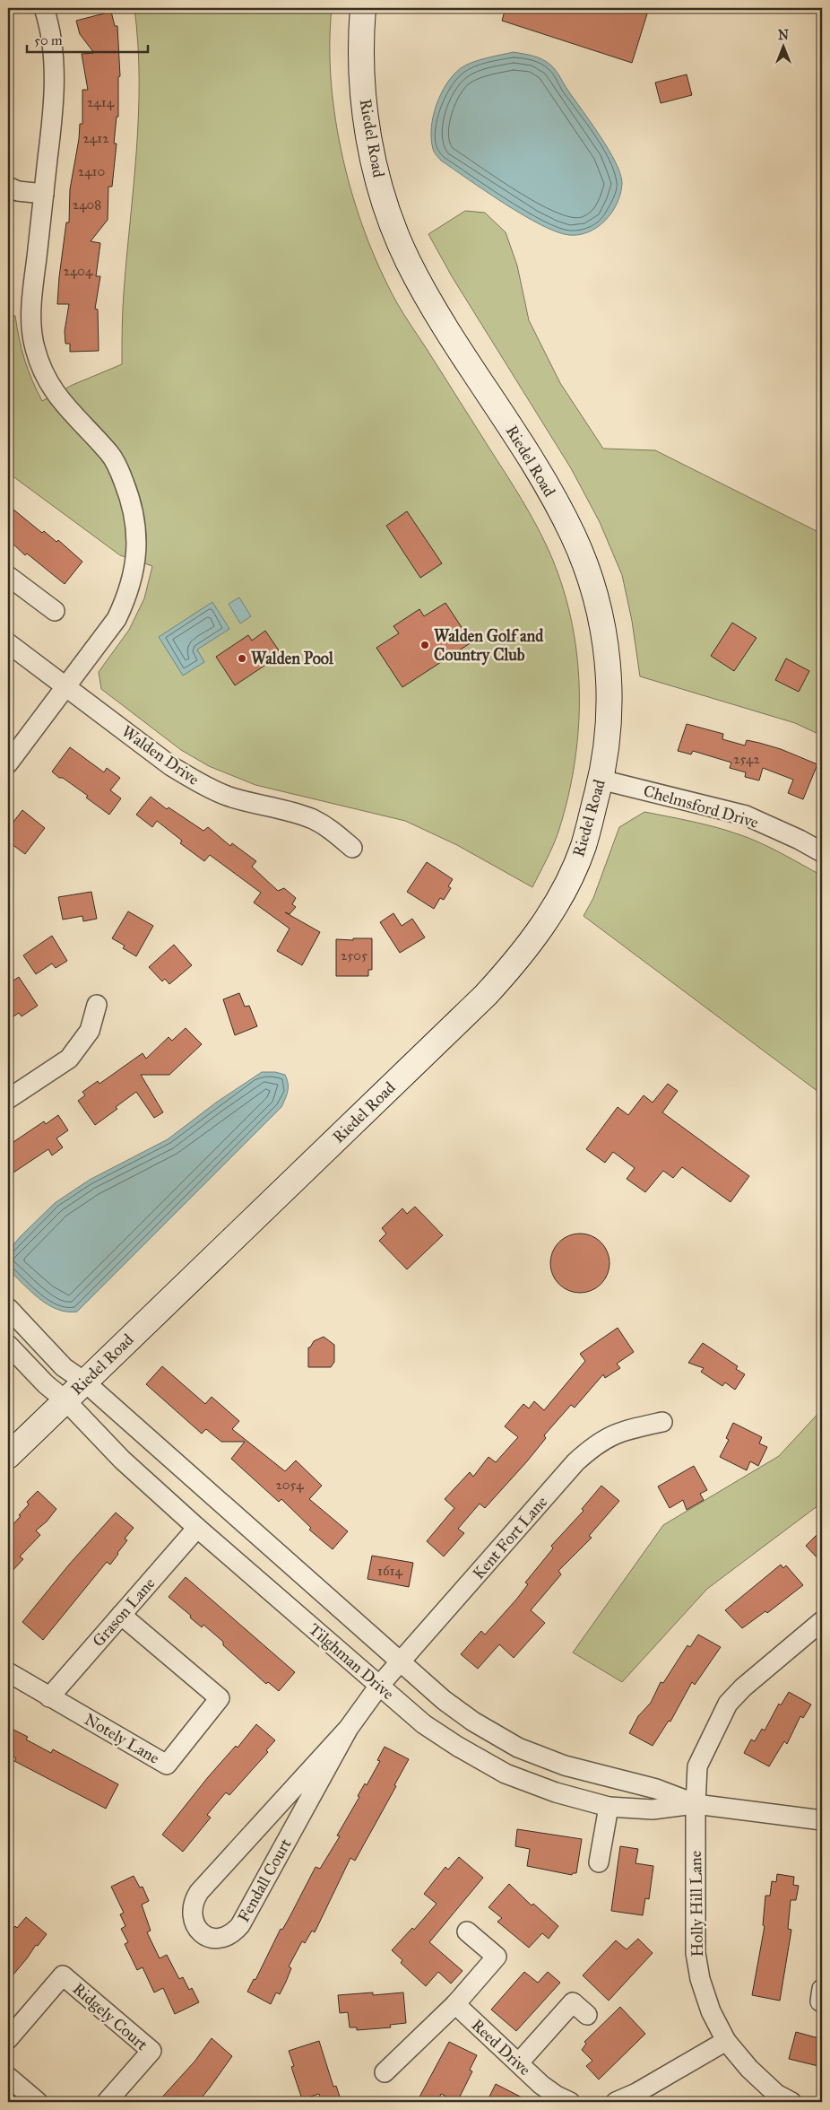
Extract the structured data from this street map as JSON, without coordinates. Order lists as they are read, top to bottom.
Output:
{
  "streets": {
    "street": [
      "Riedel Road",
      "Walden Drive",
      "Chelmsford Drive",
      "Kent Fort Lane",
      "Grason Lane",
      "Tilghman Drive",
      "Notely Lane",
      "Fendall Court",
      "Holly Hill Lane",
      "Ridgely Court",
      "Reed Drive"
    ]
  },
  "crossings": [
    ["Riedel Road", "Chelmsford Drive"],
    ["Riedel Road", "Tilghman Drive"],
    ["Kent Fort Lane", "Tilghman Drive"],
    ["Kent Fort Lane", "Fendall Court"],
    ["Grason Lane", "Tilghman Drive"],
    ["Grason Lane", "Notely Lane"],
    ["Tilghman Drive", "Fendall Court"],
    ["Tilghman Drive", "Holly Hill Lane"]
  ],
  "places": ["Walden Golf and Country Club", "Walden Pool"],
  "house_numbers": [
    "2414",
    "2412",
    "2410",
    "2408",
    "2404",
    "2542",
    "2505",
    "2054",
    "1614"
  ],
  "scale_bar": "50 m",
  "north": "top"
}
